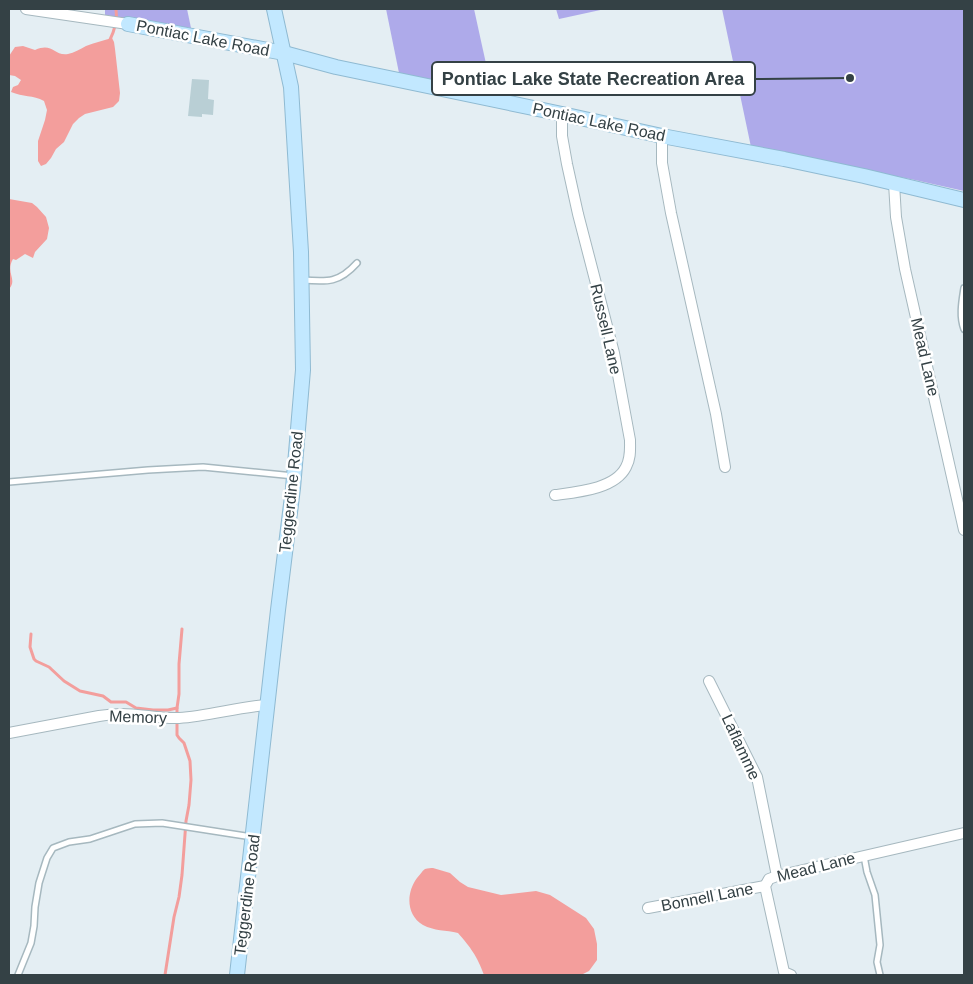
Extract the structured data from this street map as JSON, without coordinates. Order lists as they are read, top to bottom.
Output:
{
  "streets": {
    "street": [
      "Pontiac Lake Road",
      "Russell Lane",
      "Mead Lane",
      "Teggerdine Road",
      "Memory",
      "Laflamme",
      "Bonnell Lane"
    ]
  },
  "crossings": [
    ["Pontiac Lake Road", "Russell Lane"],
    ["Pontiac Lake Road", "Mead Lane"],
    ["Pontiac Lake Road", "Teggerdine Road"],
    ["Mead Lane", "Laflamme"],
    ["Mead Lane", "Bonnell Lane"],
    ["Teggerdine Road", "Memory"]
  ],
  "places": ["Pontiac Lake State Recreation Area"]
}
